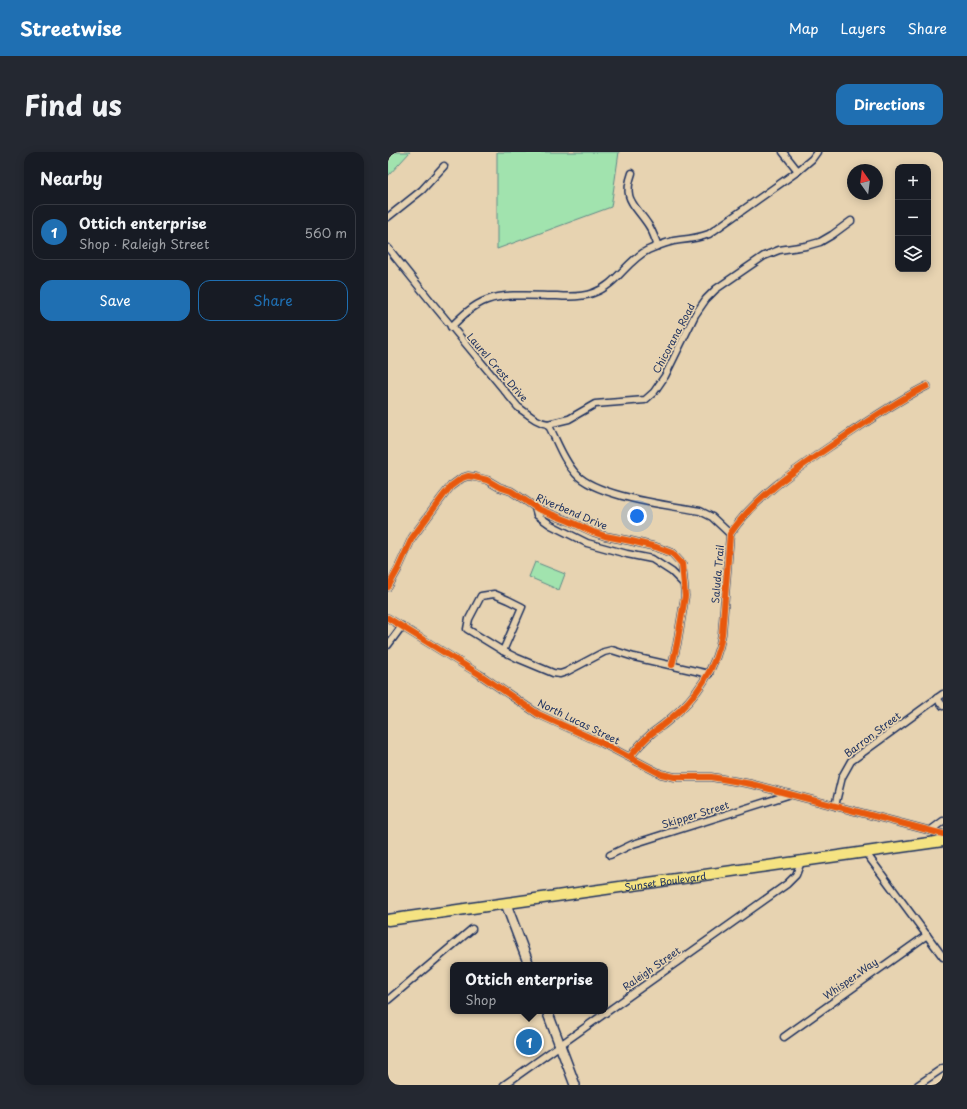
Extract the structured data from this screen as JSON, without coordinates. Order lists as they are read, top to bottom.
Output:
{
  "streets": {
    "main road": ["Sunset Boulevard"],
    "street": [
      "Chicorana Road",
      "Laurel Crest Drive",
      "Riverbend Drive",
      "Saluda Trail",
      "North Lucas Street",
      "Barron Street",
      "Skipper Street",
      "Raleigh Street",
      "Whisper Way"
    ]
  },
  "crossings": [
    ["Chicorana Road", "Laurel Crest Drive"],
    ["Saluda Trail", "North Lucas Street"],
    ["North Lucas Street", "Barron Street"],
    ["North Lucas Street", "Skipper Street"],
    ["Sunset Boulevard", "Raleigh Street"]
  ],
  "north": "top",
  "page": {
    "header": "Streetwise",
    "nav": ["Map", "Layers", "Share"],
    "title": "Find us",
    "buttons": [
      "Directions",
      ["Save", "Share"]
    ],
    "heading": "Nearby",
    "map_buttons": ["+", "−"],
    "list": [
      {
        "mark": "1",
        "name": "Ottich enterprise",
        "note": "Shop · Raleigh Street",
        "value": "560 m"
      }
    ],
    "popup": ["Ottich enterprise", "Shop"],
    "pins": "1"
  }
}
